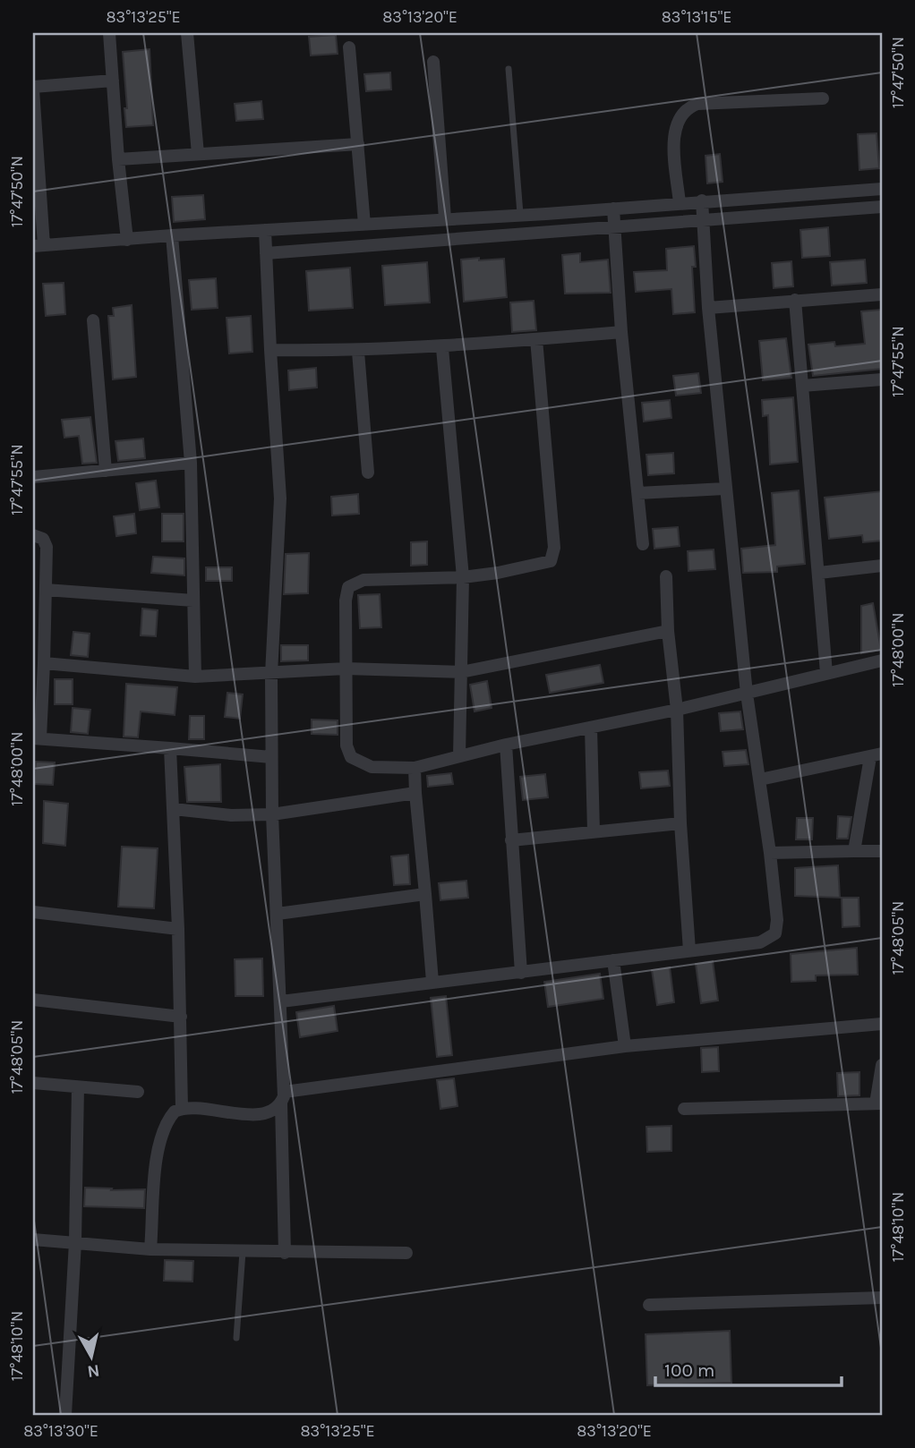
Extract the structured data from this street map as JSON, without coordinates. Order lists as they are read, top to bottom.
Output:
{
  "scale_bar": "100 m",
  "north": "bottom",
  "coordinates": [
    "83°13'25\"E",
    "83°13'20\"E",
    "83°13'15\"E",
    "17°47'50\"N",
    "17°47'55\"N",
    "17°48'00\"N",
    "17°48'05\"N",
    "17°48'10\"N",
    "83°13'30\"E"
  ]
}
